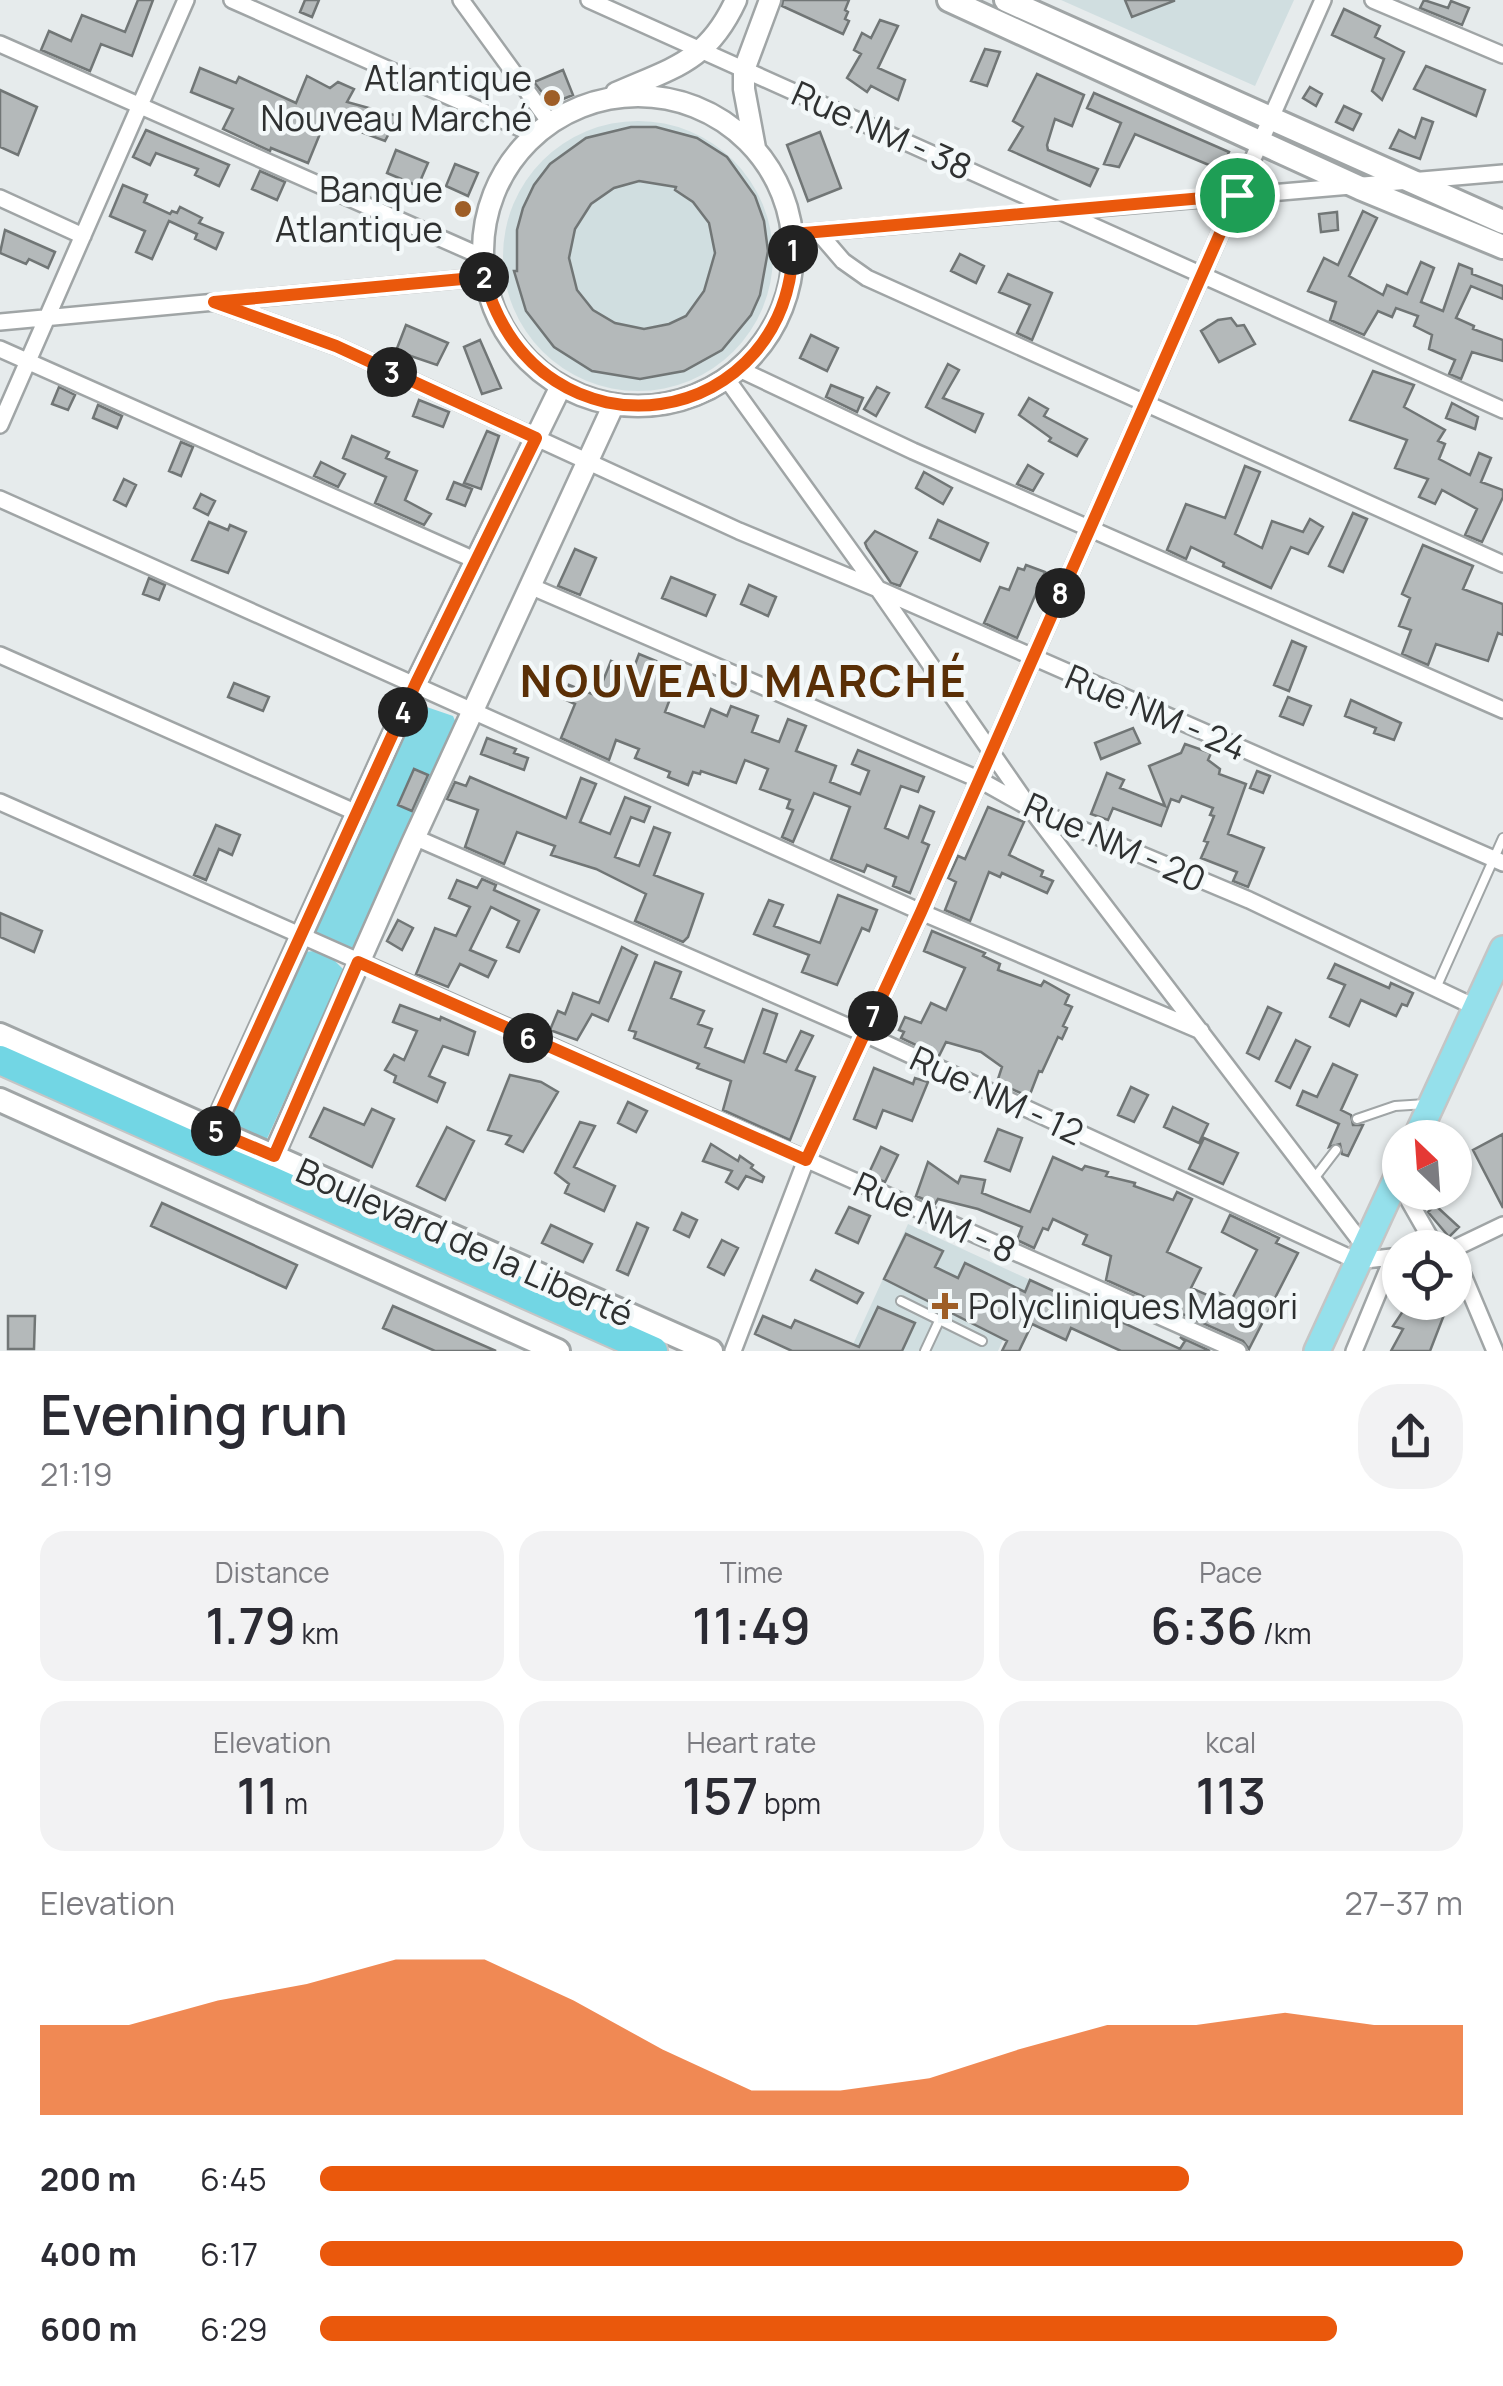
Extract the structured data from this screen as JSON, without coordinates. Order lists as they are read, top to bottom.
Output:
{
  "streets": {
    "highway": ["Boulevard de la Liberté"],
    "street": [
      "Rue NM - 38",
      "Rue NM - 24",
      "Rue NM - 20",
      "Rue NM - 12",
      "Rue NM - 8"
    ]
  },
  "districts": ["NOUVEAU MARCHÉ"],
  "places": {
    "other": ["Atlantique Nouveau Marché", "Banque Atlantique"],
    "health": ["Polycliniques Magori"]
  },
  "north": "top left",
  "page": {
    "pins": [
      "1",
      "2",
      "3",
      "8",
      "4",
      "7",
      "6",
      "5"
    ],
    "heading": ["Evening run", "21:19"],
    "stats": [
      ["Distance", "1.79 km"],
      ["Time", "11:49"],
      ["Pace", "6:36 /km"],
      ["Elevation", "11 m"],
      ["Heart rate", "157 bpm"],
      ["kcal", "113"]
    ],
    "chart": ["Elevation", "27–37 m"],
    "list": [
      {
        "name": "200 m",
        "note": "6:45"
      },
      {
        "name": "400 m",
        "note": "6:17"
      },
      {
        "name": "600 m",
        "note": "6:29"
      }
    ]
  }
}
